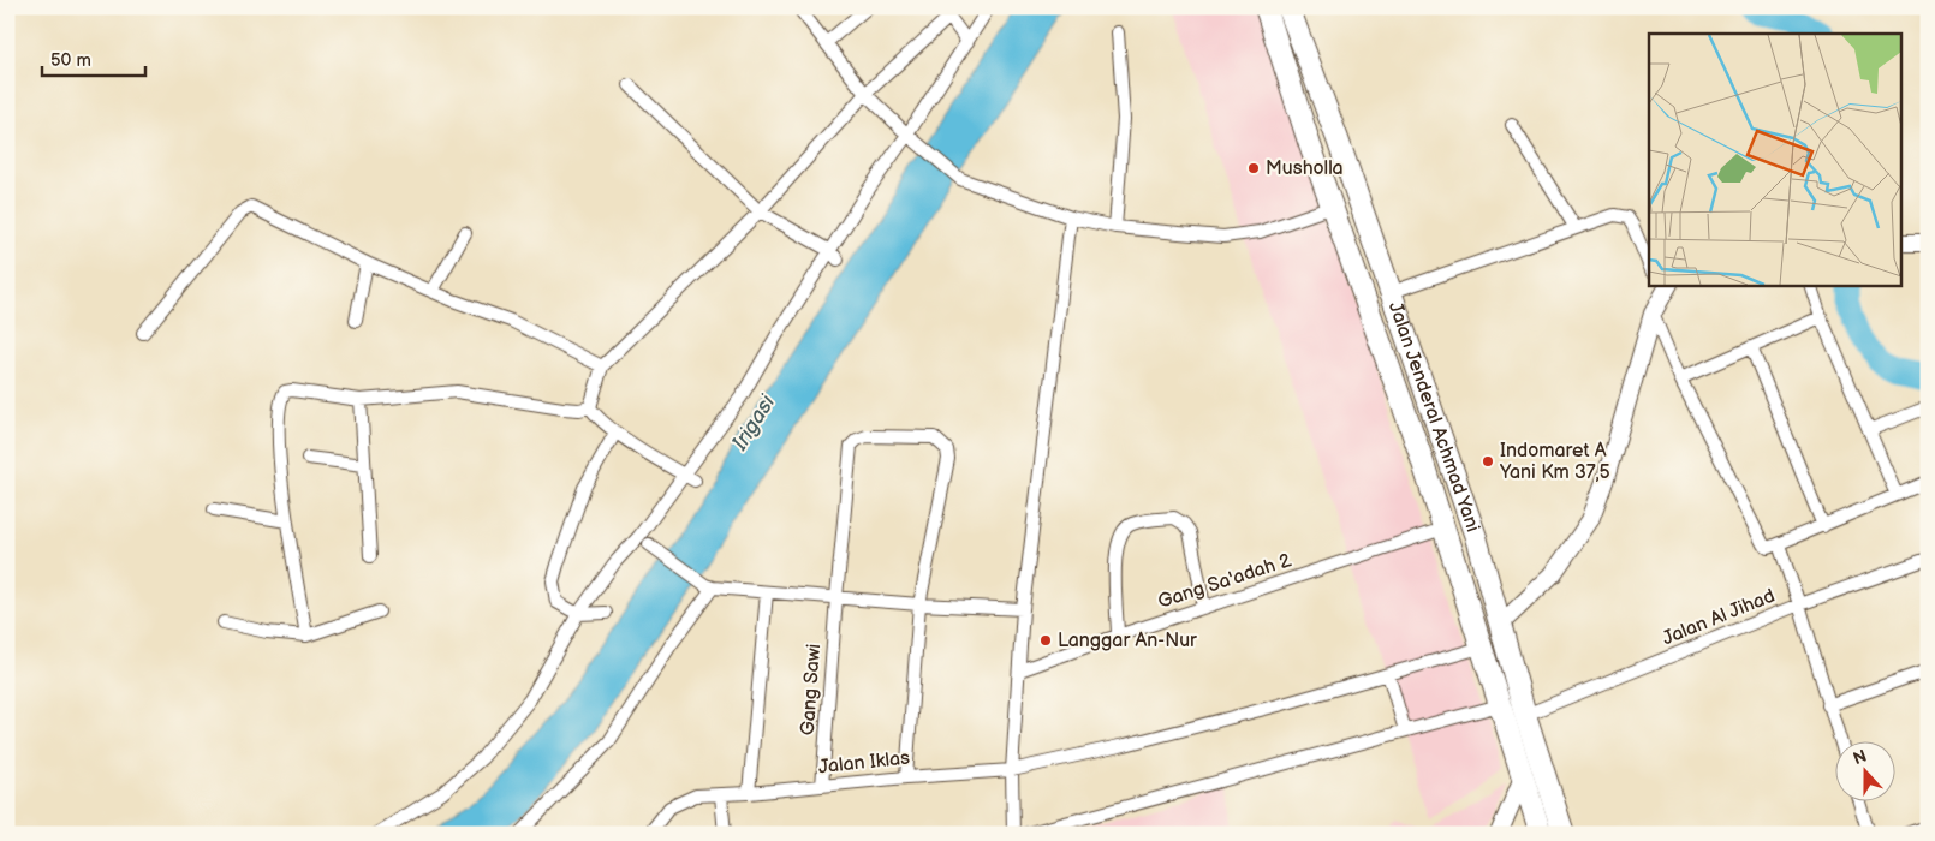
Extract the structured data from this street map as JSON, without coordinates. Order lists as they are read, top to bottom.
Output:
{
  "streets": {
    "highway": ["Jalan Jenderal Achmad Yani"],
    "street": [
      "Gang Sa'adah 2",
      "Jalan Al Jihad",
      "Gang Sawi",
      "Jalan Iklas"
    ]
  },
  "crossings": [
    ["Jalan Jenderal Achmad Yani", "Gang Sa'adah 2"],
    ["Jalan Jenderal Achmad Yani", "Jalan Al Jihad"],
    ["Jalan Jenderal Achmad Yani", "Jalan Iklas"],
    ["Gang Sawi", "Jalan Iklas"]
  ],
  "water": ["Irigasi"],
  "places": ["Musholla", "Indomaret A Yani Km 37,5", "Langgar An-Nur"],
  "scale_bar": "50 m",
  "north": "top"
}
